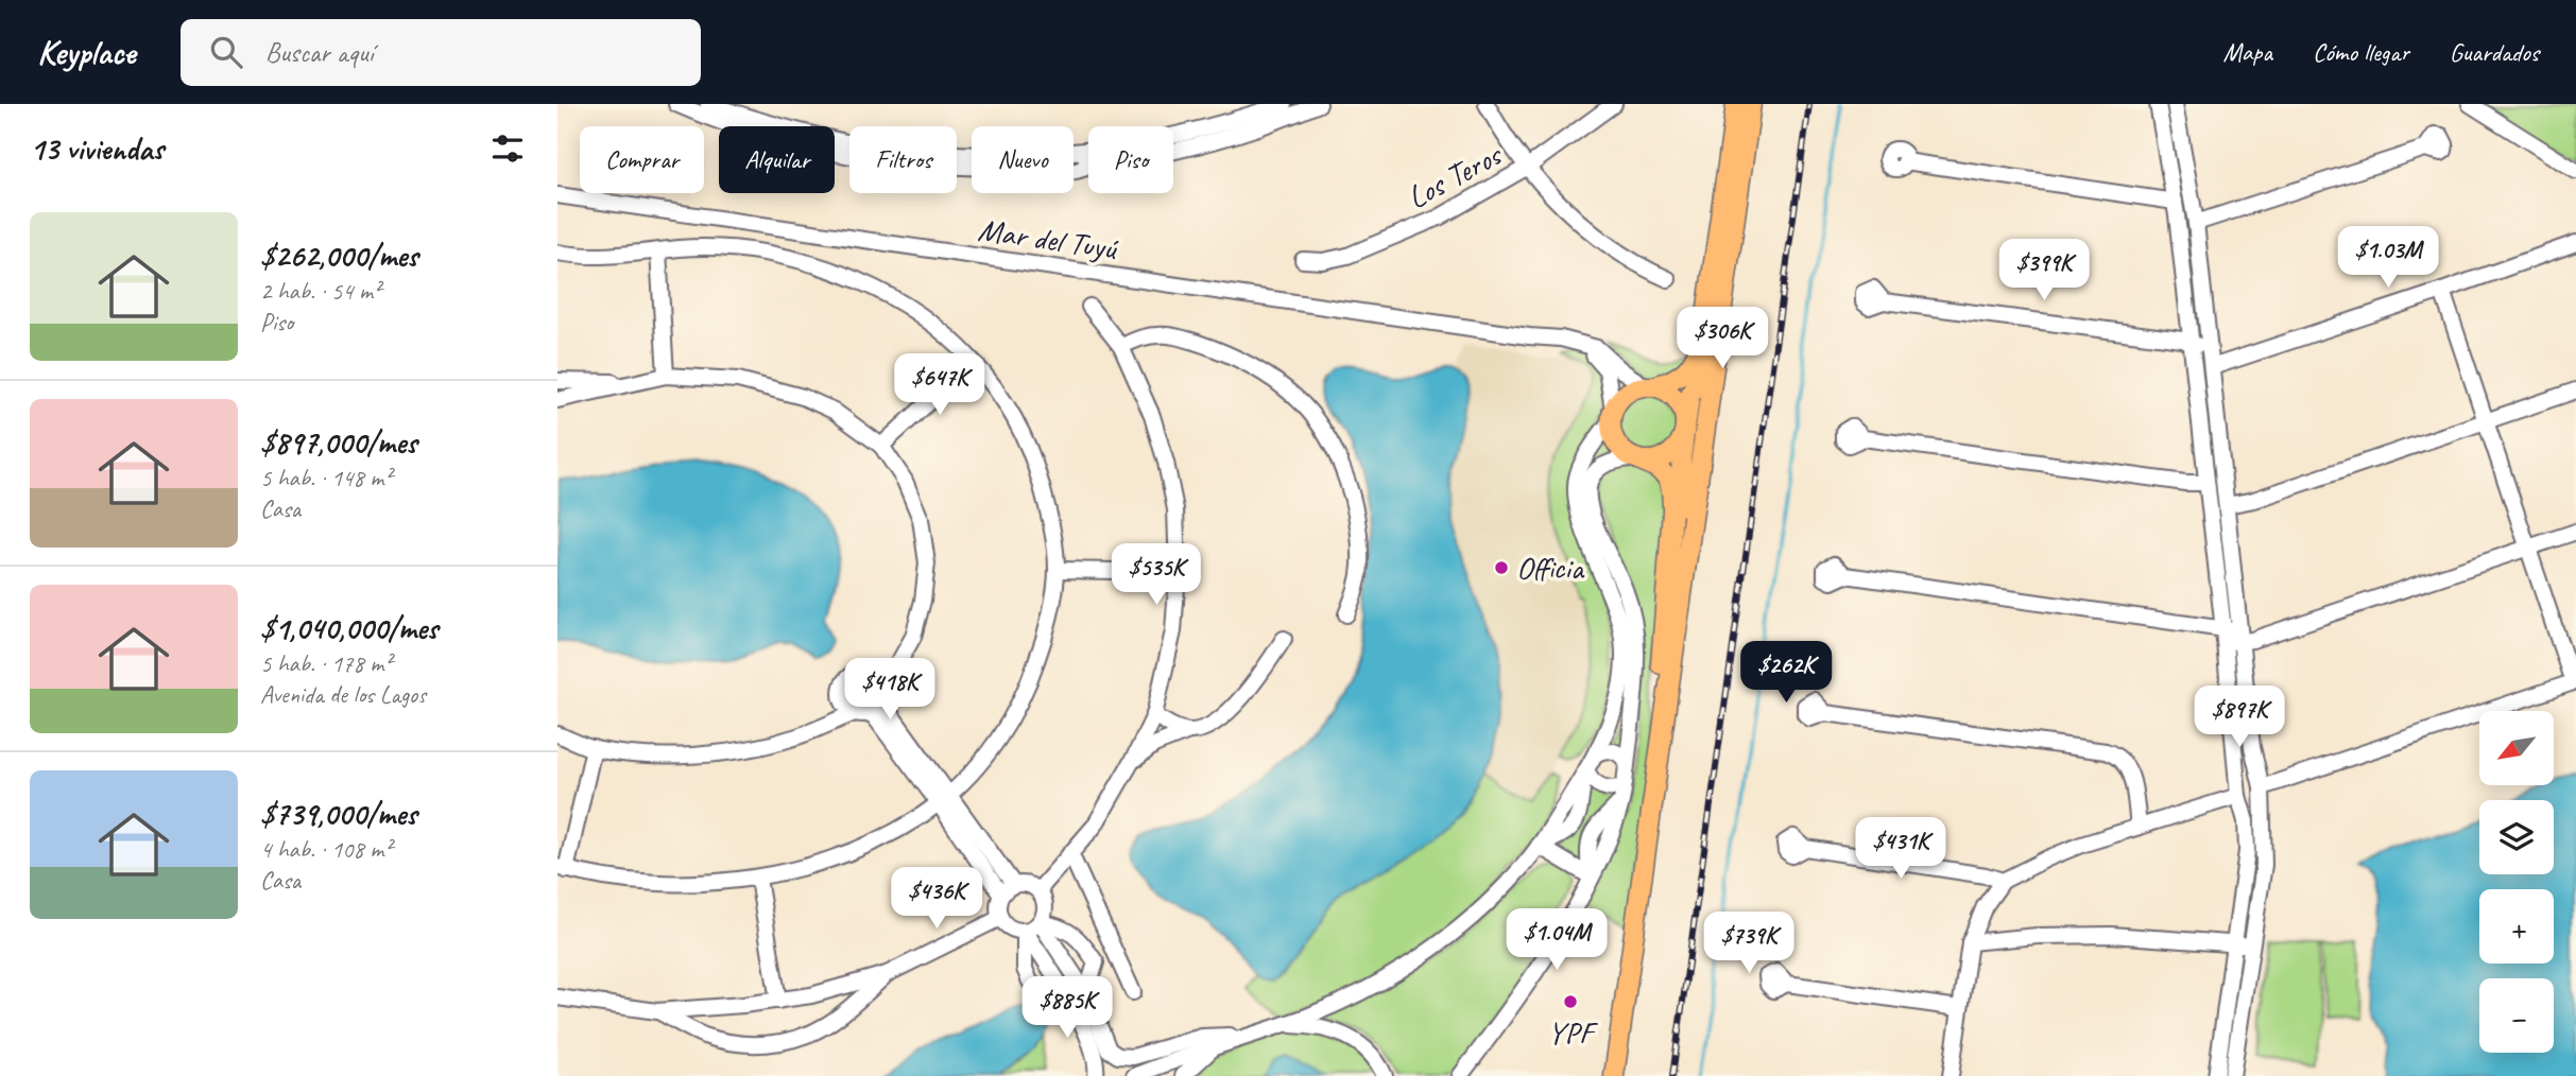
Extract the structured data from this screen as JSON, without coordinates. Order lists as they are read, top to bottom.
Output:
{
  "streets": {
    "street": ["Los Teros", "Mar del Tuyú"]
  },
  "places": ["Officia", "YPF"],
  "north": "bottom left",
  "page": {
    "header": "Keyplace",
    "search": "Buscar aquí",
    "nav": ["Mapa", "Cómo llegar", "Guardados"],
    "heading": "13 viviendas",
    "chip": [
      "Comprar",
      "Alquilar",
      "Filtros",
      "Nuevo",
      "Piso"
    ],
    "list": [
      {
        "name": "$262,000/mes",
        "note": "2 hab. · 54 m² · Piso"
      },
      {
        "name": "$897,000/mes",
        "note": "5 hab. · 148 m² · Casa"
      },
      {
        "name": "$1,040,000/mes",
        "note": "5 hab. · 178 m² · Avenida de los Lagos"
      },
      {
        "name": "$739,000/mes",
        "note": "4 hab. · 108 m² · Casa"
      }
    ],
    "price": [
      "$1.03M",
      "$399K",
      "$306K",
      "$647K",
      "$535K",
      "$262K",
      "$418K",
      "$897K",
      "$431K",
      "$436K",
      "$1.04M",
      "$739K",
      "$885K"
    ],
    "map_buttons": ["+", "−"]
  }
}
